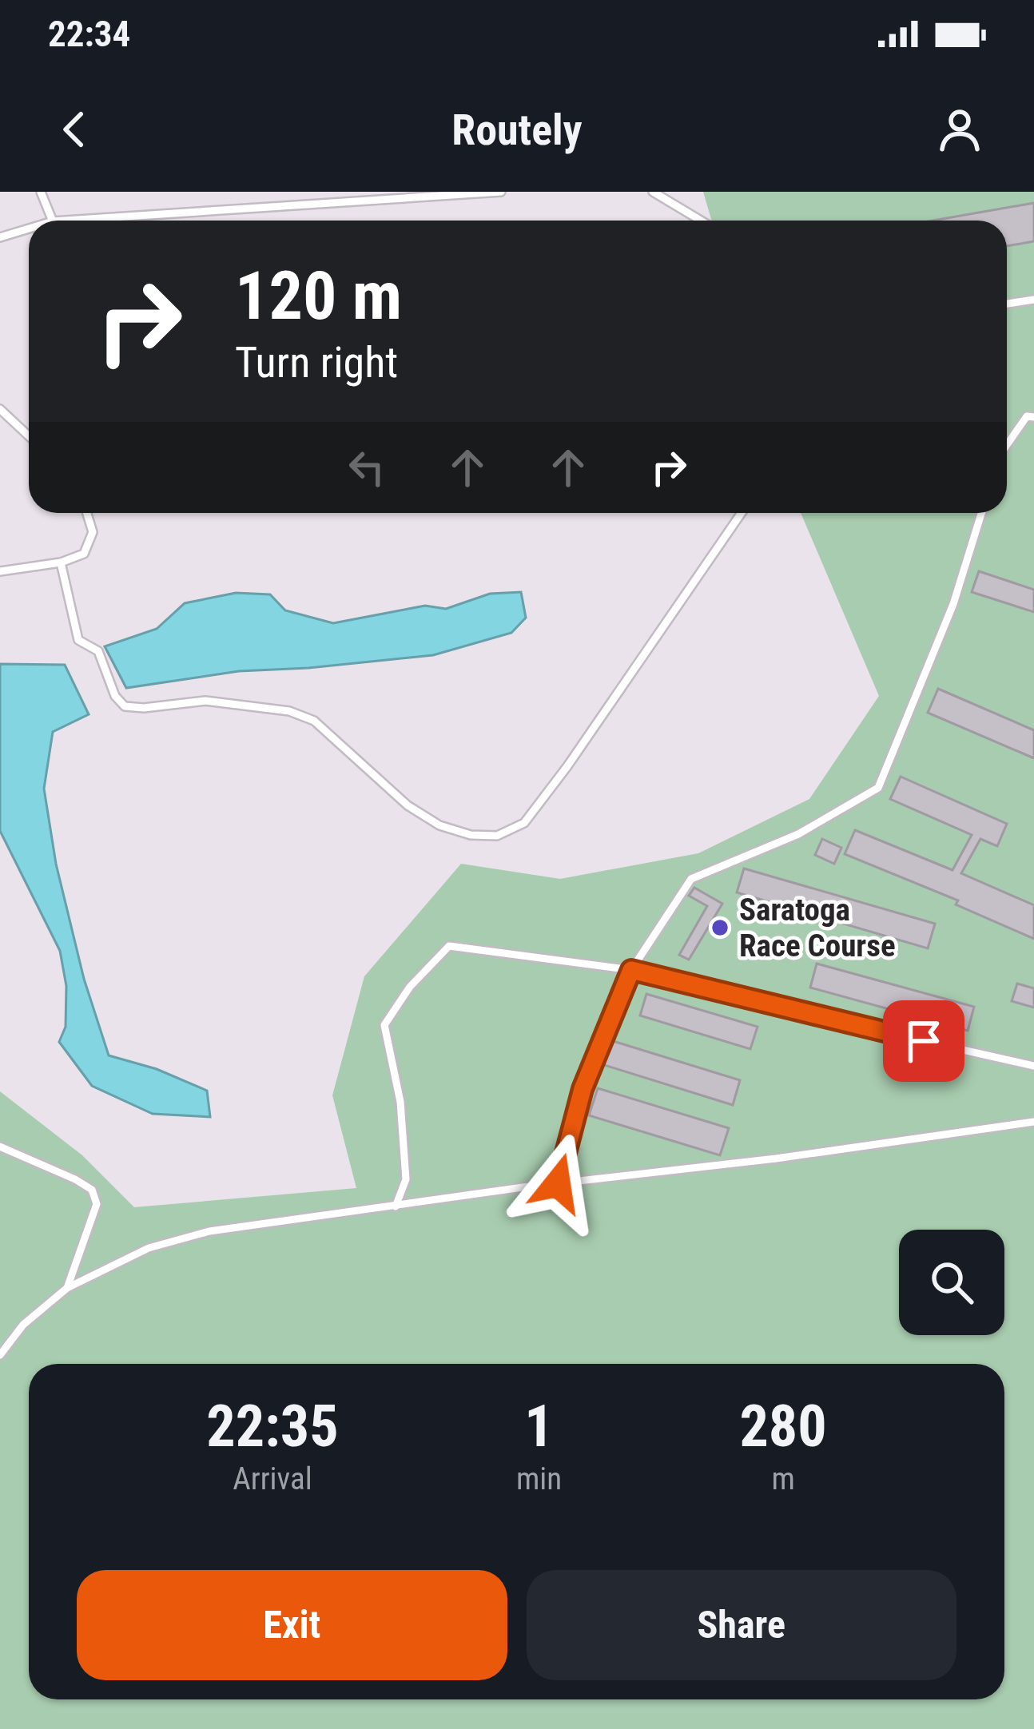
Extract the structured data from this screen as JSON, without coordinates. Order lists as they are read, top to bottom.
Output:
{
  "places": ["Saratoga Race Course"],
  "page": {
    "status": "22:34",
    "header": "Routely",
    "turn": ["120 m", "Turn right"],
    "eta": [
      "22:35",
      "Arrival",
      "1",
      "min",
      "280",
      "m"
    ],
    "buttons": ["Exit", "Share"]
  }
}
